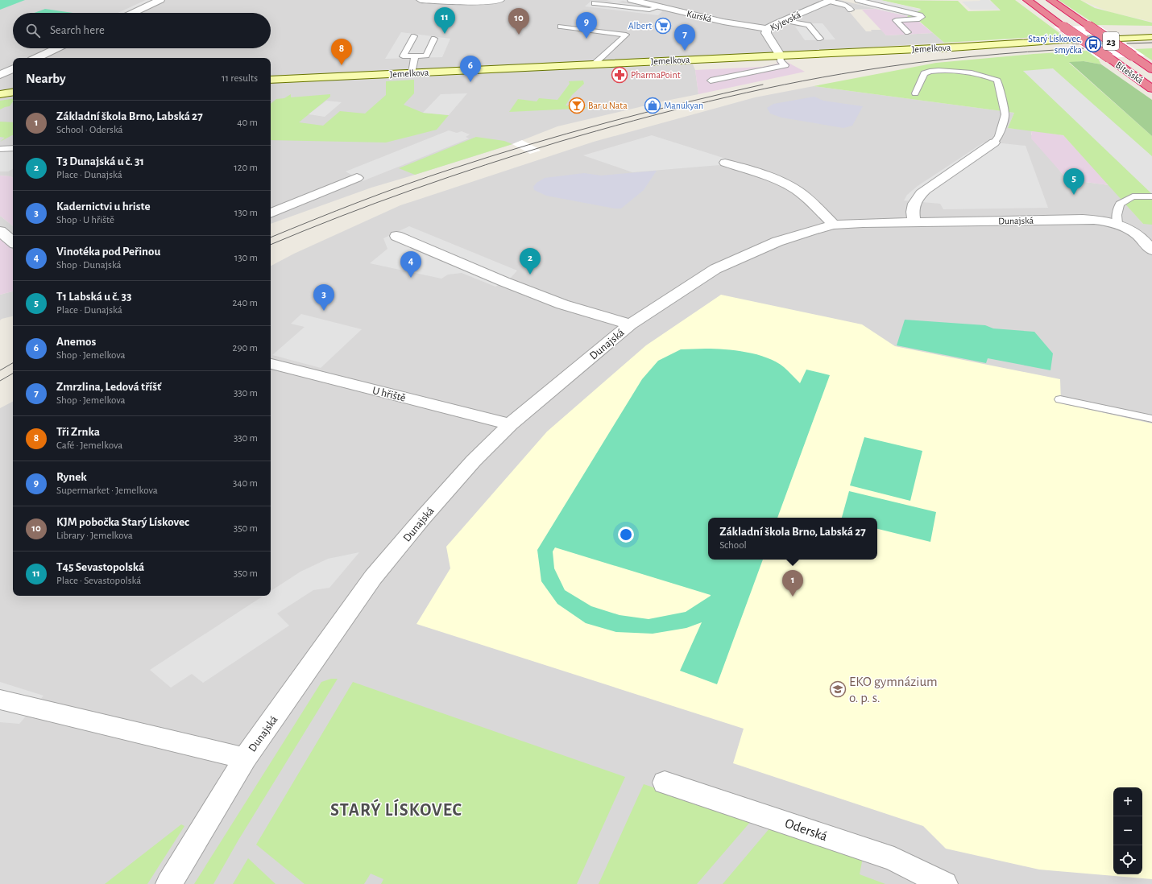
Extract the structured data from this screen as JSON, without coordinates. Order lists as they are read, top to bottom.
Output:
{
  "streets": {
    "highway": ["23", "Bítešská"],
    "street": [
      "Kurská",
      "Kyjevská",
      "Jemelkova",
      "Dunajská",
      "U hřiště",
      "Oderská"
    ]
  },
  "crossings": [
    ["Kurská", "Kyjevská"],
    ["Kyjevská", "Jemelkova"],
    ["Dunajská", "U hřiště"]
  ],
  "districts": ["STARÝ LÍSKOVEC"],
  "places": {
    "supermarket": ["Albert"],
    "bus stop": ["Starý Lískovec, smyčka"],
    "pharmacy": ["PharmaPoint"],
    "bar": ["Bar u Nata"],
    "shop": ["Manukyan"],
    "school or university": ["EKO gymnázium o. p. s."]
  },
  "page": {
    "pins": [
      "11",
      "10",
      "9",
      "7",
      "8",
      "6",
      "5",
      "2",
      "4",
      "3",
      "1"
    ],
    "search": "Search here",
    "heading": ["Nearby", "11 results"],
    "list": [
      {
        "mark": "1",
        "name": "Základní škola Brno, Labská 27",
        "note": "School · Oderská",
        "value": "40 m"
      },
      {
        "mark": "2",
        "name": "T3 Dunajská u č. 31",
        "note": "Place · Dunajská",
        "value": "120 m"
      },
      {
        "mark": "3",
        "name": "Kadernictvi u hriste",
        "note": "Shop · U hřiště",
        "value": "130 m"
      },
      {
        "mark": "4",
        "name": "Vinotéka pod Peřinou",
        "note": "Shop · Dunajská",
        "value": "130 m"
      },
      {
        "mark": "5",
        "name": "T1 Labská u č. 33",
        "note": "Place · Dunajská",
        "value": "240 m"
      },
      {
        "mark": "6",
        "name": "Anemos",
        "note": "Shop · Jemelkova",
        "value": "290 m"
      },
      {
        "mark": "7",
        "name": "Zmrzlina, Ledová tříšť",
        "note": "Shop · Jemelkova",
        "value": "330 m"
      },
      {
        "mark": "8",
        "name": "Tři Zrnka",
        "note": "Café · Jemelkova",
        "value": "330 m"
      },
      {
        "mark": "9",
        "name": "Rynek",
        "note": "Supermarket · Jemelkova",
        "value": "340 m"
      },
      {
        "mark": "10",
        "name": "KJM pobočka Starý Lískovec",
        "note": "Library · Jemelkova",
        "value": "350 m"
      },
      {
        "mark": "11",
        "name": "T45 Sevastopolská",
        "note": "Place · Sevastopolská",
        "value": "350 m"
      }
    ],
    "popup": ["Základní škola Brno, Labská 27", "School"],
    "map_buttons": ["+", "−"]
  }
}
